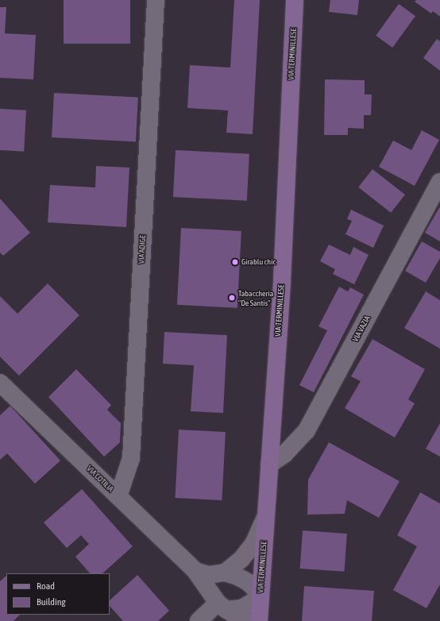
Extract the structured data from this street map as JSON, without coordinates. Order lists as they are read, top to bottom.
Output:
{
  "streets": {
    "main road": ["VIA TERMINILLESE"],
    "street": ["VIA ADIGE", "VIA VAZIA", "VIA COTILIA"]
  },
  "crossings": [
    ["VIA TERMINILLESE", "VIA VAZIA"],
    ["VIA ADIGE", "VIA COTILIA"]
  ],
  "places": ["Girablu chic", "Tabaccheria \"De Santis\""],
  "legend": ["Road", "Building"]
}
